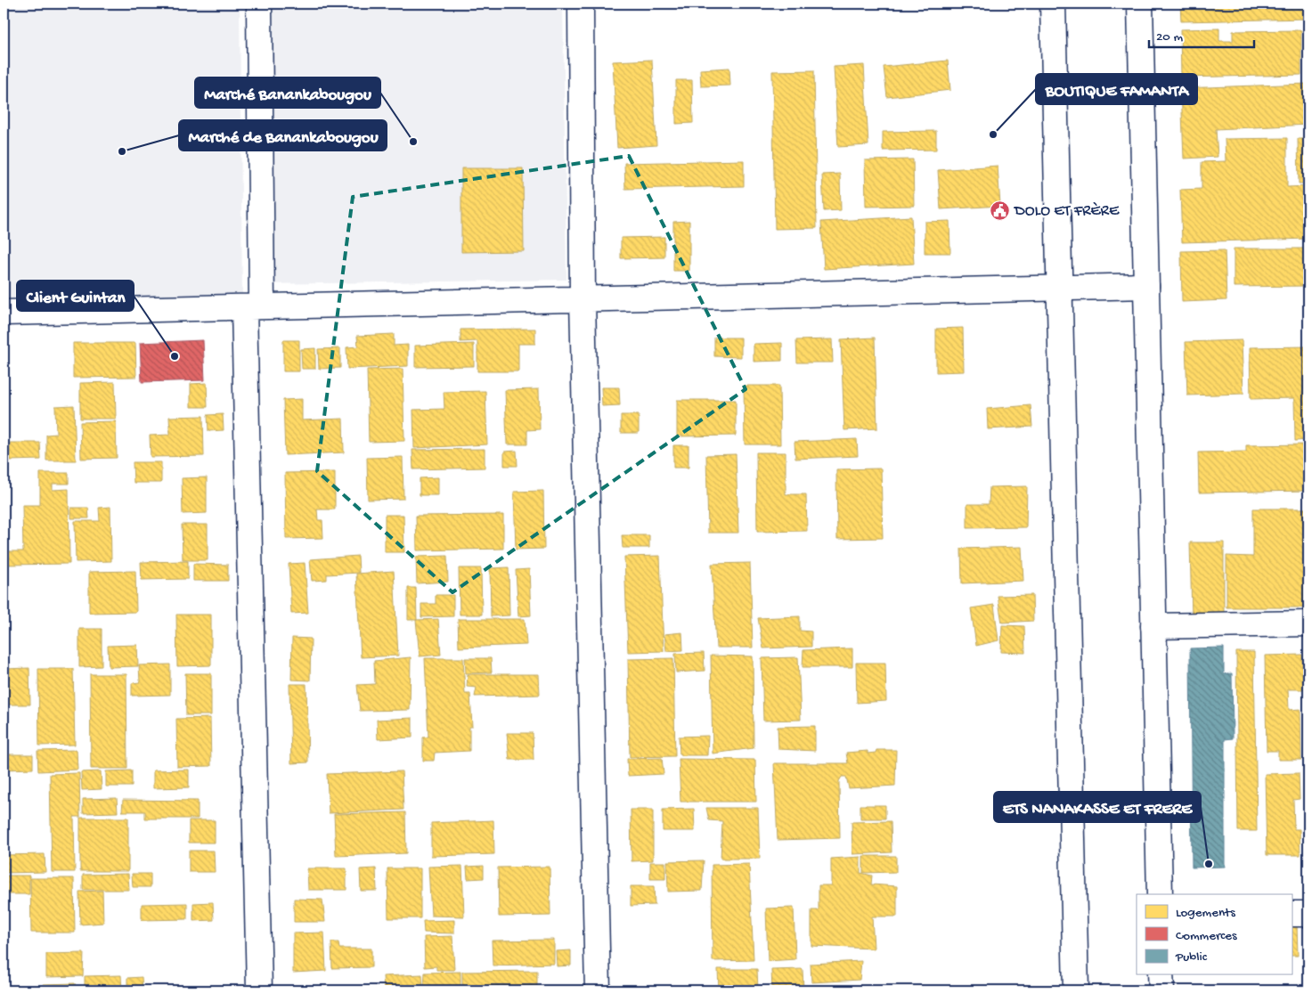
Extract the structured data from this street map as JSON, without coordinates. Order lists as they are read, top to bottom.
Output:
{
  "places": {
    "other": [
      "BOUTIQUE FAMANTA",
      "Marché Banankabougou",
      "Marché de Banankabougou",
      "Client Guintan",
      "ETS NANAKASSE ET FRERE"
    ],
    "public building": ["DOLO ET FRÈRE"]
  },
  "legend": ["Logements", "Commerces", "Public"],
  "scale_bar": "20 m"
}
